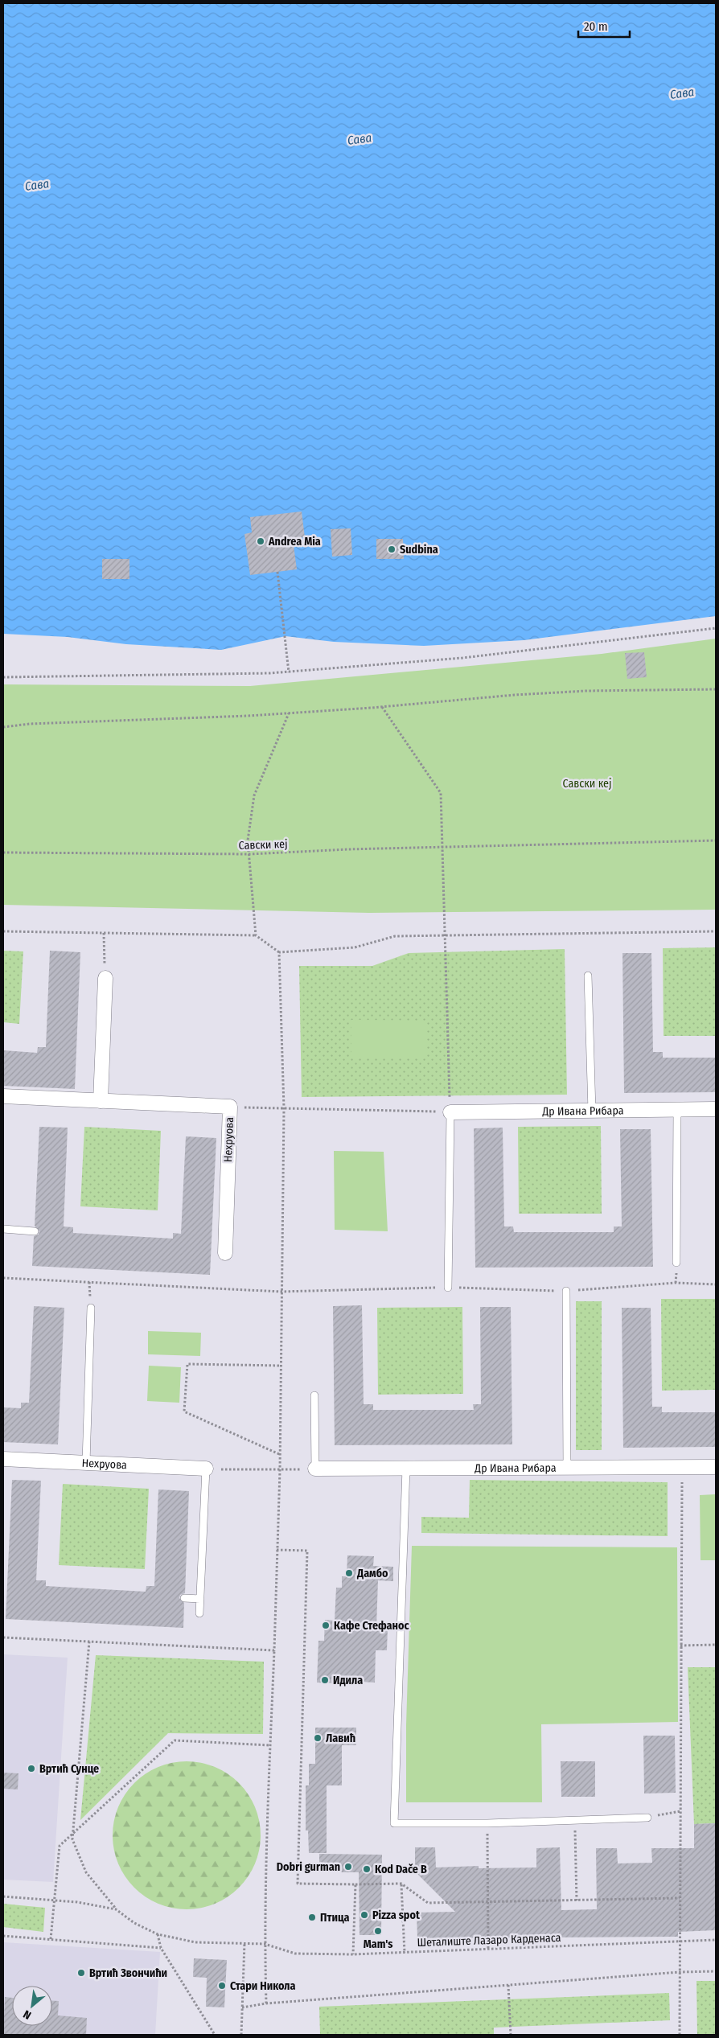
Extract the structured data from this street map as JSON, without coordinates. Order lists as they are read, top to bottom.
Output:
{
  "streets": {
    "street": ["Др Ивана Рибара", "Нехруова"],
    "path": ["Савски кеј", "Шеталиште Лазаро Карденаса"]
  },
  "water": ["Сава"],
  "parks": ["Савски кеј"],
  "places": [
    "Andrea Mia",
    "Sudbina",
    "Дамбо",
    "Кафе Стефанос",
    "Идила",
    "Лавић",
    "Вртић Сунце",
    "Dobri gurman",
    "Kod Dače B",
    "Pizza spot",
    "Птица",
    "Mam's",
    "Вртић Звончићи",
    "Стари Никола"
  ],
  "scale_bar": "20 m",
  "north": "bottom left"
}
